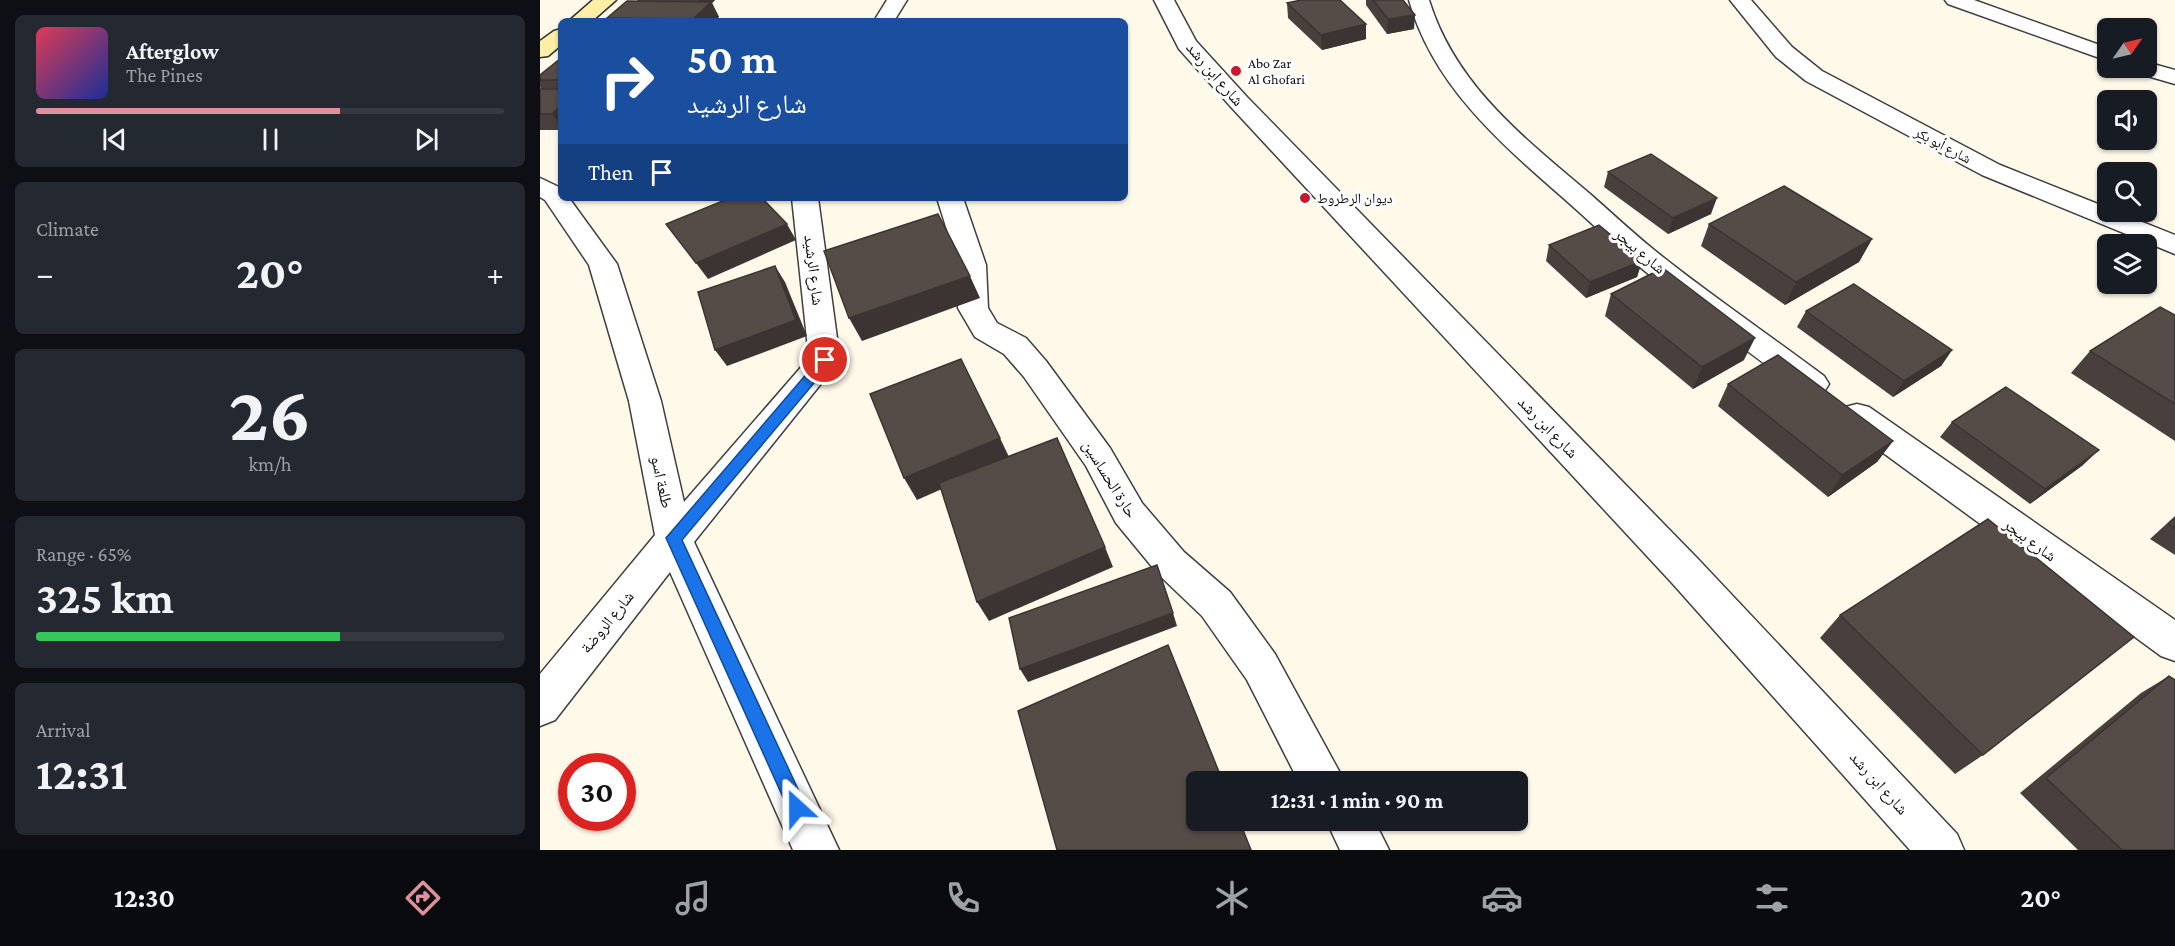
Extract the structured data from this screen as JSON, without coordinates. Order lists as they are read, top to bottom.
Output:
{
  "streets": {
    "street": [
      "شارع ابن رشد",
      "شارع أبو بكر",
      "شارع بيجر",
      "شارع الرشيد",
      "حارة الحساسين",
      "طلعة اسو",
      "شارع الروضة"
    ]
  },
  "crossings": [
    ["شارع الرشيد", "طلعة اسو"],
    ["شارع الرشيد", "شارع الروضة"],
    ["طلعة اسو", "شارع الروضة"]
  ],
  "places": ["Abo Zar Al Ghofari", "ديوان الرطروط"],
  "north": "top right",
  "page": {
    "turn": ["50 m", "شارع الرشيد"],
    "song": ["Afterglow", "The Pines"],
    "then": "Then",
    "tile": [
      "Climate",
      ["26", "km/h"],
      ["Range · 65%", "325 km"],
      ["Arrival", "12:31"]
    ],
    "heat": ["−", "20°", "+"],
    "limit": "30",
    "trip": "12:31 · 1 min · 90 m",
    "tabs": ["12:30", "20°"]
  }
}
